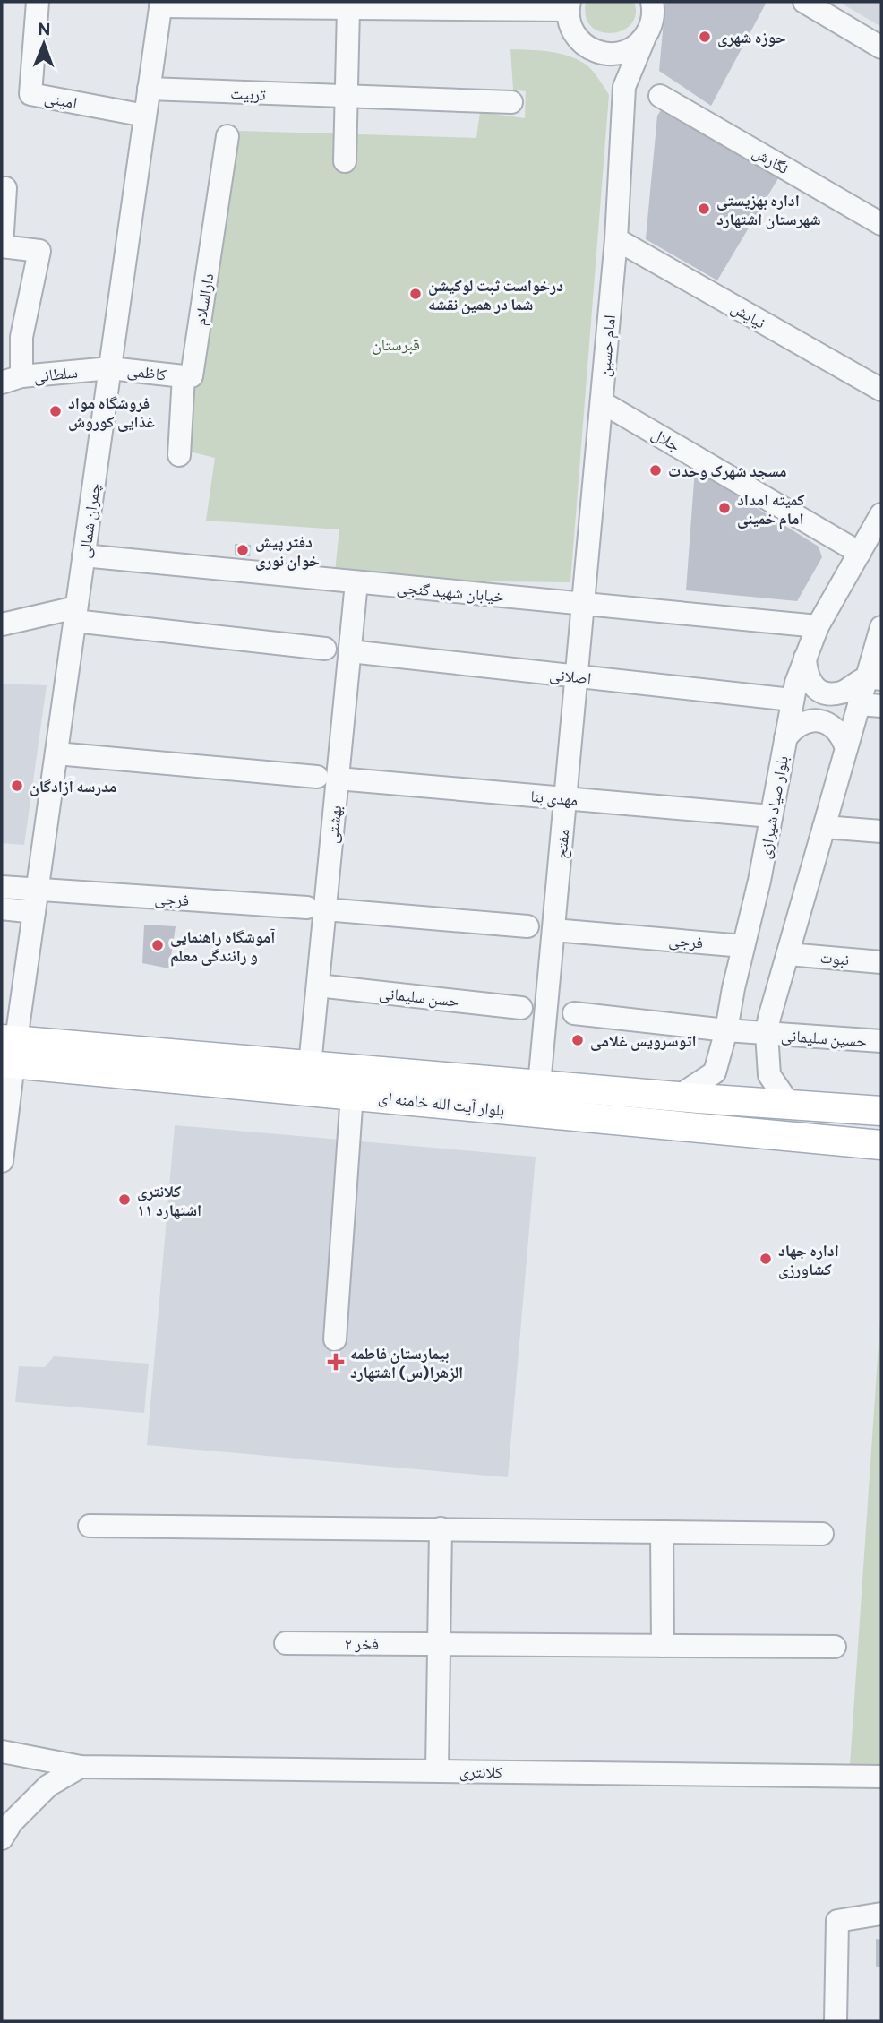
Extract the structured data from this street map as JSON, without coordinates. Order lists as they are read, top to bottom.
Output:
{
  "streets": {
    "main road": ["بلوار آیت الله خامنه ای"],
    "street": [
      "تربیت",
      "امینی",
      "نگارش",
      "دارالسلام",
      "نیایش",
      "امام حسین",
      "کاظمی",
      "سلطانی",
      "جلال",
      "چمران شمالی",
      "خیابان شهید گنجی",
      "اصلانی",
      "مهدی بنا",
      "بلوار صیاد شیرازی",
      "بهشتی",
      "مفتح",
      "فرجی",
      "نبوت",
      "حسن سلیمانی",
      "حسین سلیمانی",
      "فخر ۲",
      "کلانتری"
    ]
  },
  "crossings": [
    ["تربیت", "چمران شمالی"],
    ["امینی", "چمران شمالی"],
    ["دارالسلام", "کاظمی"],
    ["نیایش", "امام حسین"],
    ["امام حسین", "جلال"],
    ["امام حسین", "خیابان شهید گنجی"],
    ["امام حسین", "مفتح"],
    ["کاظمی", "سلطانی"],
    ["کاظمی", "چمران شمالی"],
    ["سلطانی", "چمران شمالی"],
    ["جلال", "بلوار صیاد شیرازی"],
    ["چمران شمالی", "خیابان شهید گنجی"],
    ["چمران شمالی", "مهدی بنا"],
    ["چمران شمالی", "فرجی"],
    ["چمران شمالی", "بلوار آیت الله خامنه ای"],
    ["خیابان شهید گنجی", "بلوار صیاد شیرازی"],
    ["خیابان شهید گنجی", "بهشتی"],
    ["خیابان شهید گنجی", "مفتح"],
    ["اصلانی", "بلوار صیاد شیرازی"],
    ["اصلانی", "بهشتی"],
    ["اصلانی", "مفتح"],
    ["مهدی بنا", "بلوار صیاد شیرازی"],
    ["مهدی بنا", "بهشتی"],
    ["مهدی بنا", "مفتح"],
    ["بلوار صیاد شیرازی", "فرجی"],
    ["بلوار صیاد شیرازی", "حسین سلیمانی"],
    ["بلوار صیاد شیرازی", "بلوار آیت الله خامنه ای"],
    ["بهشتی", "فرجی"],
    ["بهشتی", "حسن سلیمانی"],
    ["بهشتی", "بلوار آیت الله خامنه ای"],
    ["مفتح", "فرجی"],
    ["مفتح", "بلوار آیت الله خامنه ای"]
  ],
  "parks": ["قبرستان"],
  "places": {
    "other": [
      "حوزه شهری",
      "اداره بهزیستی شهرستان اشتهارد",
      "درخواست ثبت لوکیشن شما در همین نقشه",
      "فروشگاه مواد غذایی کوروش",
      "مسجد شهرک وحدت",
      "کمیته امداد امام خمینی",
      "دفتر پیش خوان نوری",
      "مدرسه آزادگان",
      "آموشگاه راهنمایی و رانندگی معلم",
      "اتوسرویس غلامی",
      "کلانتری ۱۱ اشتهارد",
      "اداره جهاد کشاورزی"
    ],
    "health": ["بیمارستان فاطمه الزهرا(س) اشتهارد"]
  },
  "north": "top"
}
